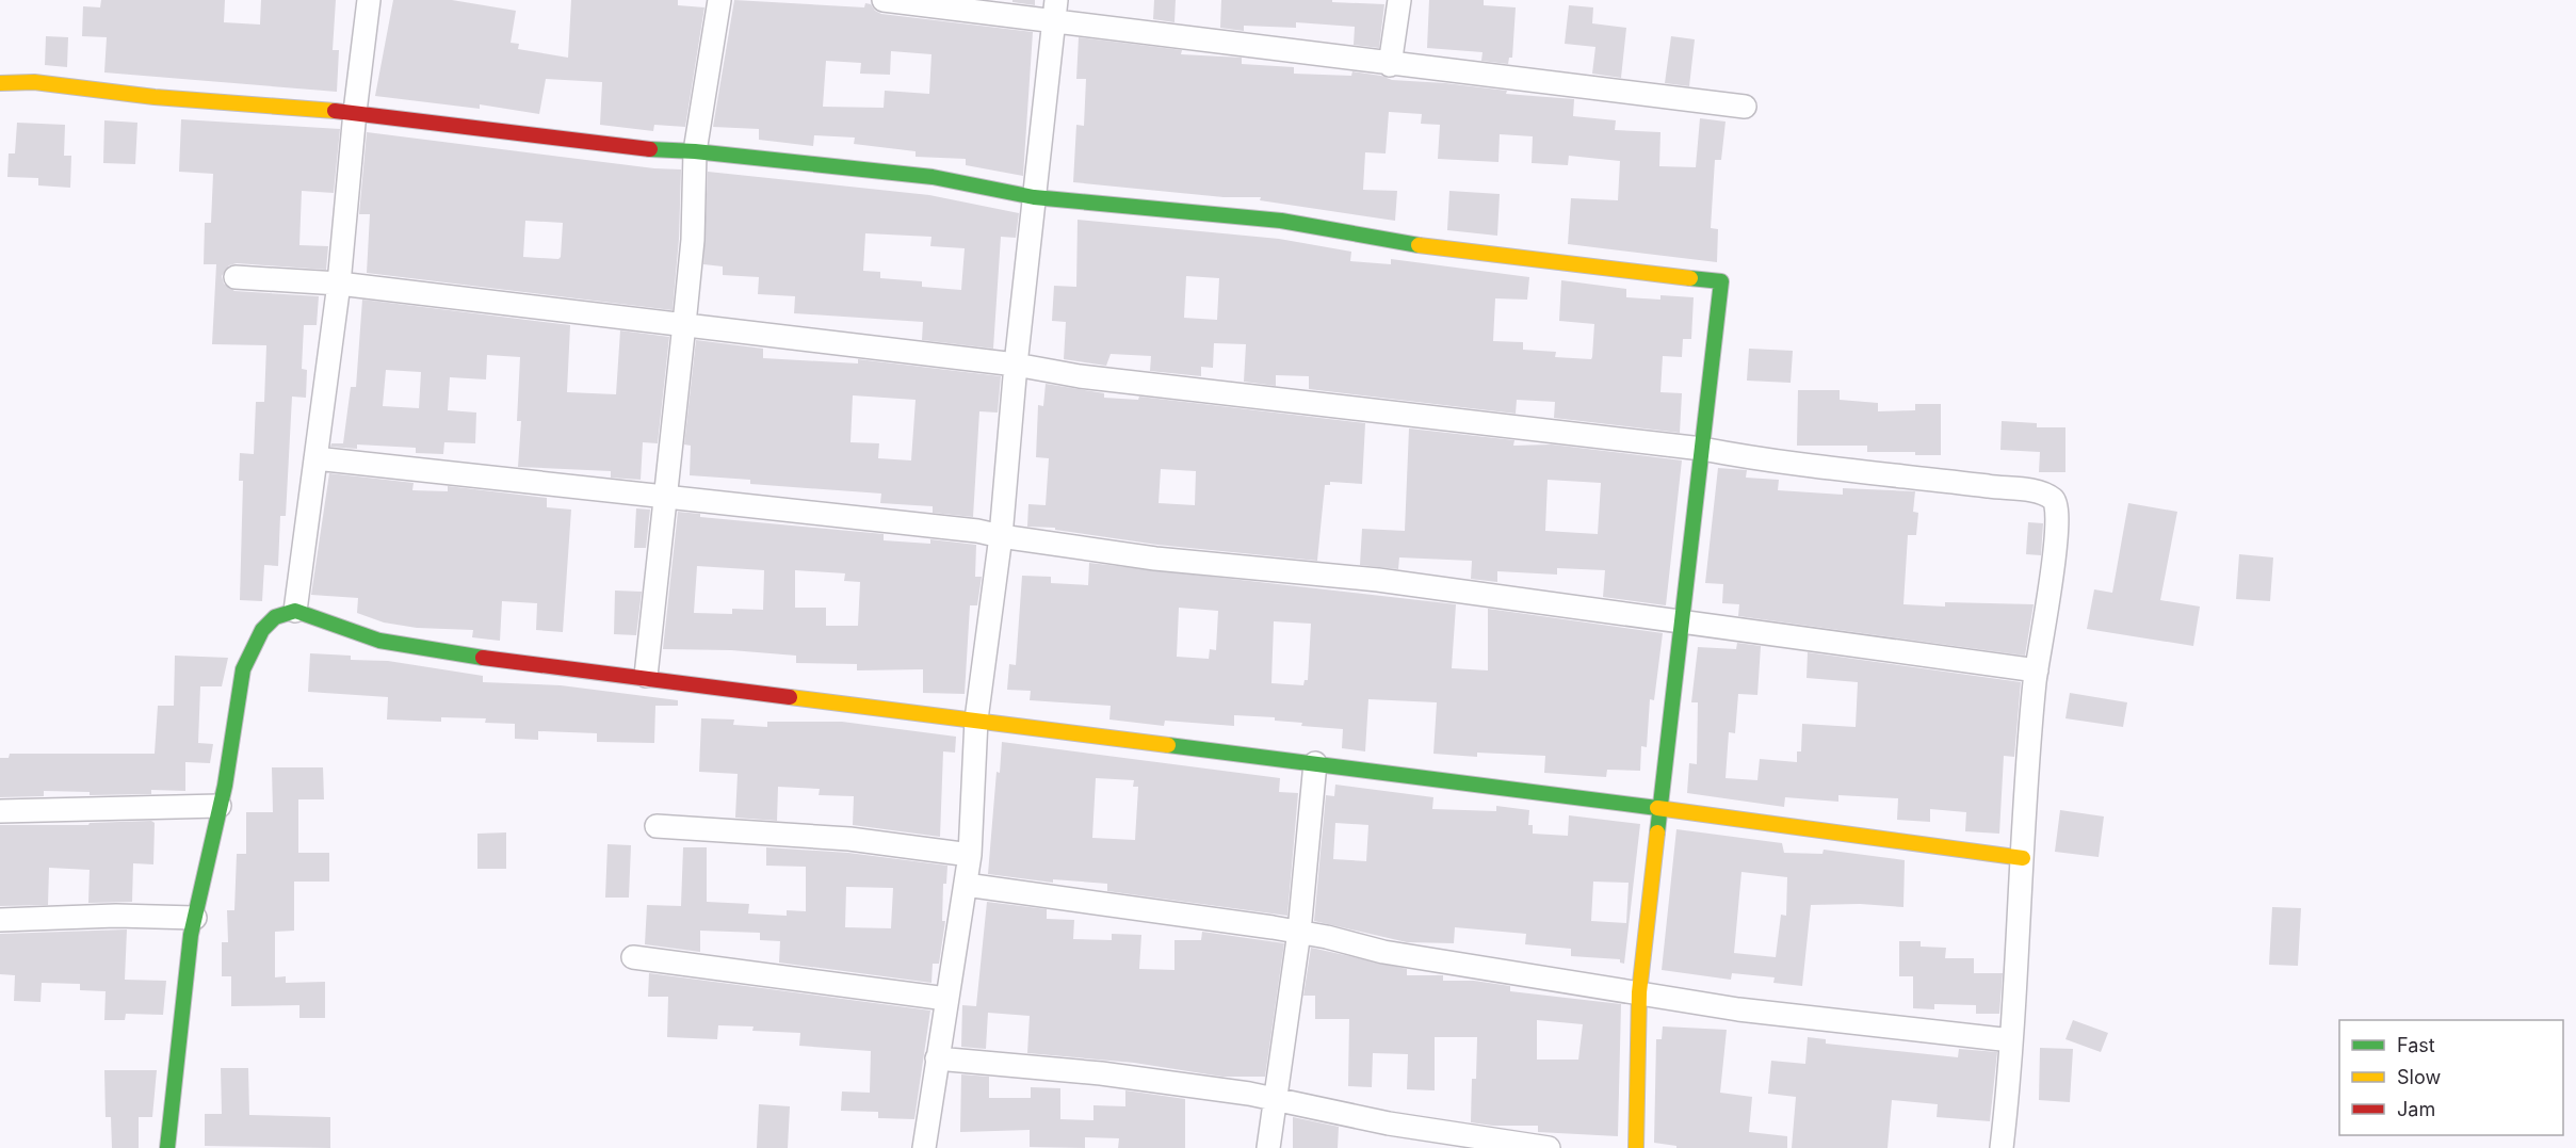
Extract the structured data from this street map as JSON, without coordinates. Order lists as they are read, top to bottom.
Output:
{
  "legend": ["Fast", "Slow", "Jam"]
}
